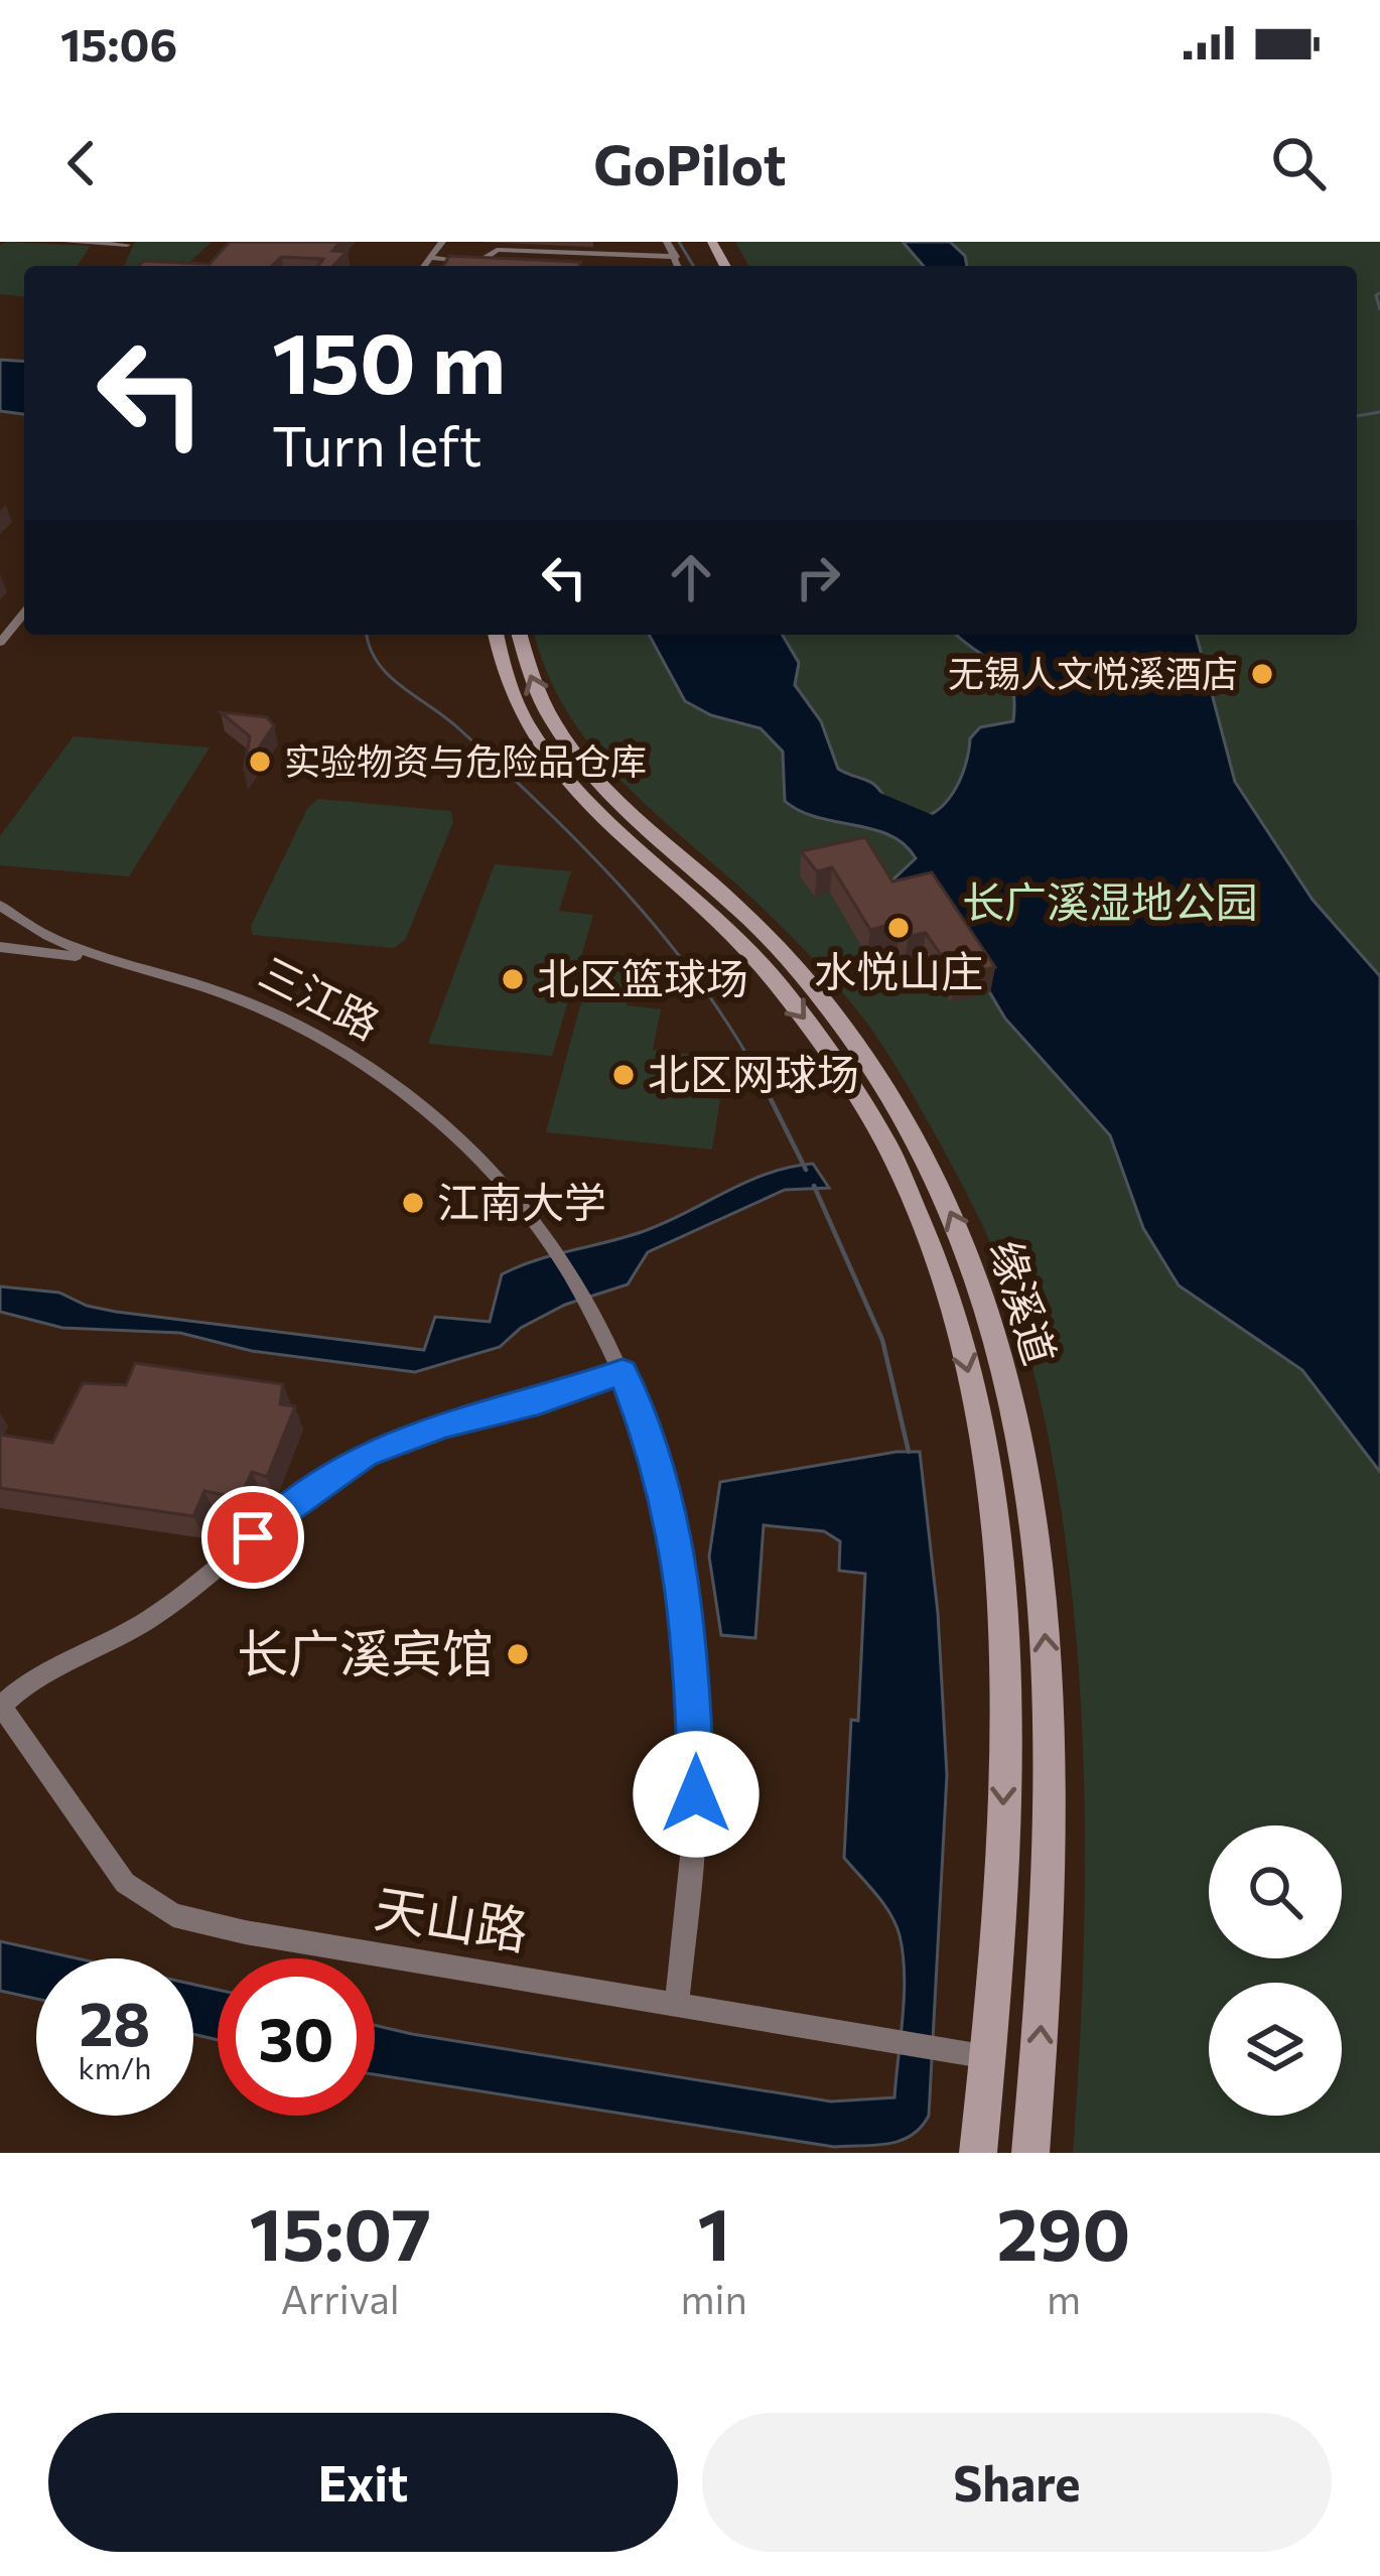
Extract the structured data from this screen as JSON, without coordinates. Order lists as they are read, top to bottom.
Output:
{
  "streets": {
    "main road": ["缘溪道"],
    "street": ["三江路", "天山路"]
  },
  "crossings": [
    ["缘溪道", "天山路"]
  ],
  "parks": ["长广溪湿地公园"],
  "places": [
    "无锡人文悦溪酒店",
    "实验物资与危险品仓库",
    "水悦山庄",
    "北区篮球场",
    "北区网球场",
    "江南大学",
    "长广溪宾馆"
  ],
  "page": {
    "status": "15:06",
    "header": "GoPilot",
    "turn": ["150 m", "Turn left"],
    "speed": "28 km/h",
    "limit": "30",
    "eta": [
      "15:07",
      "Arrival",
      "1",
      "min",
      "290",
      "m"
    ],
    "buttons": ["Exit", "Share"]
  }
}
